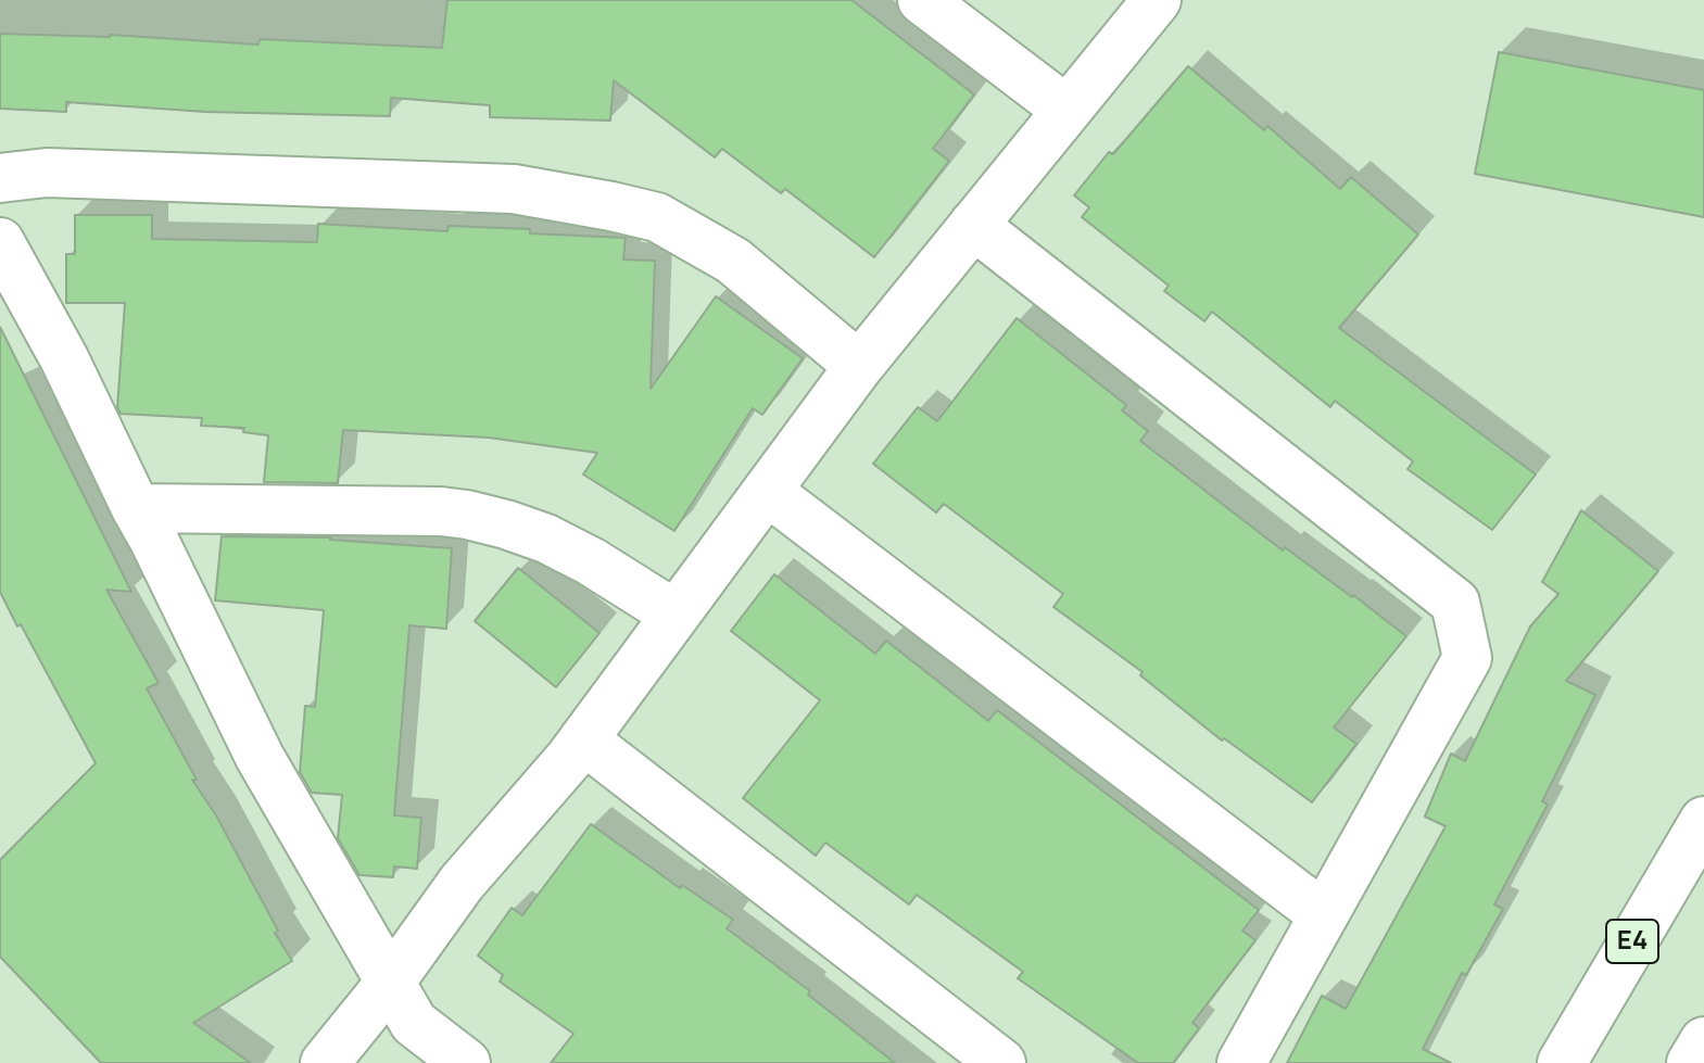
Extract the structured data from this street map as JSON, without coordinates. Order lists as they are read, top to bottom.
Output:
{
  "streets": {
    "main road": ["E4"]
  }
}
